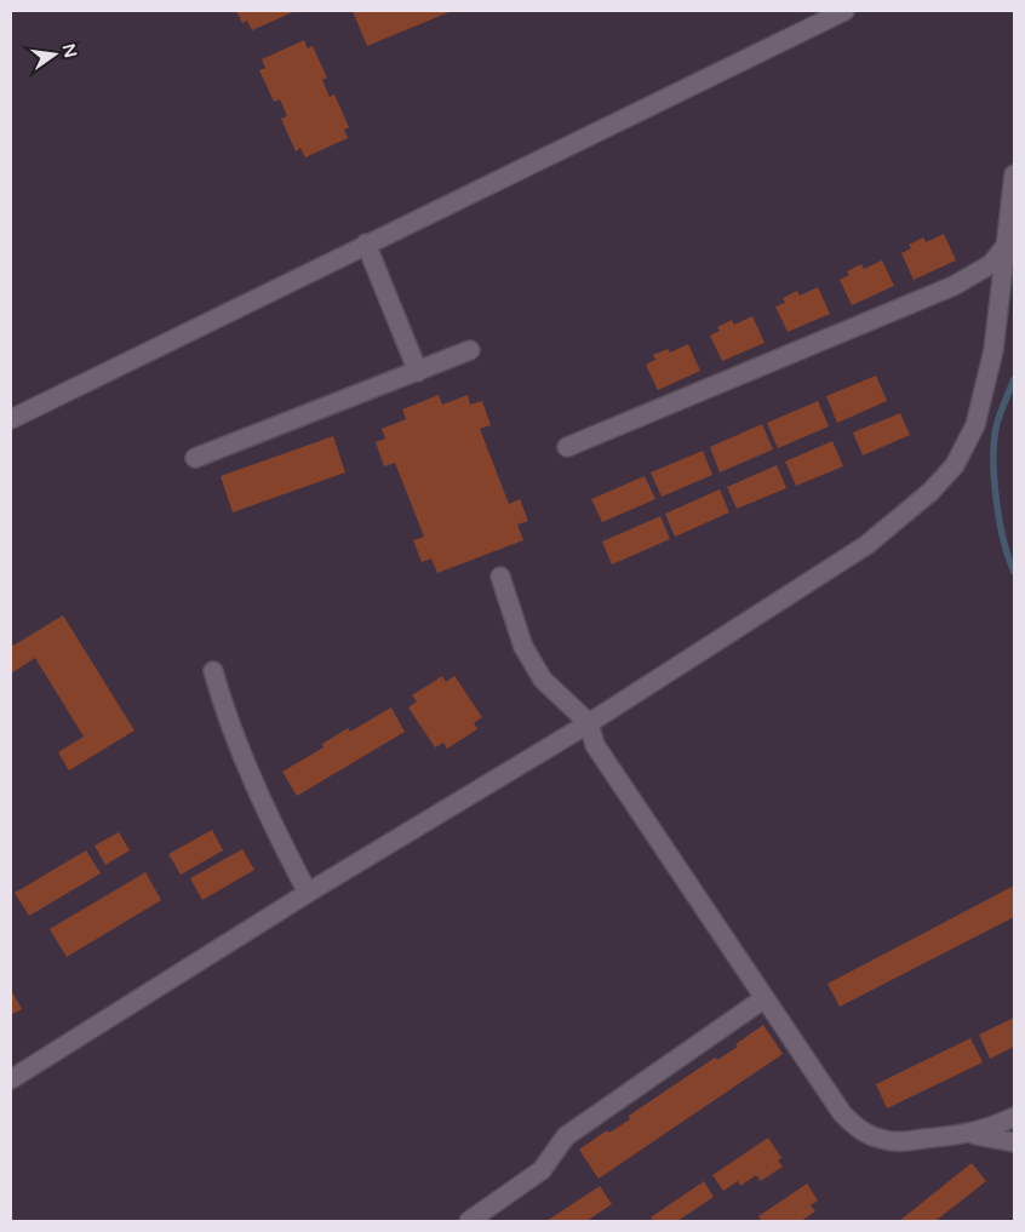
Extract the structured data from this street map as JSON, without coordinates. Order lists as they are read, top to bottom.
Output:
{
  "north": "right"
}
